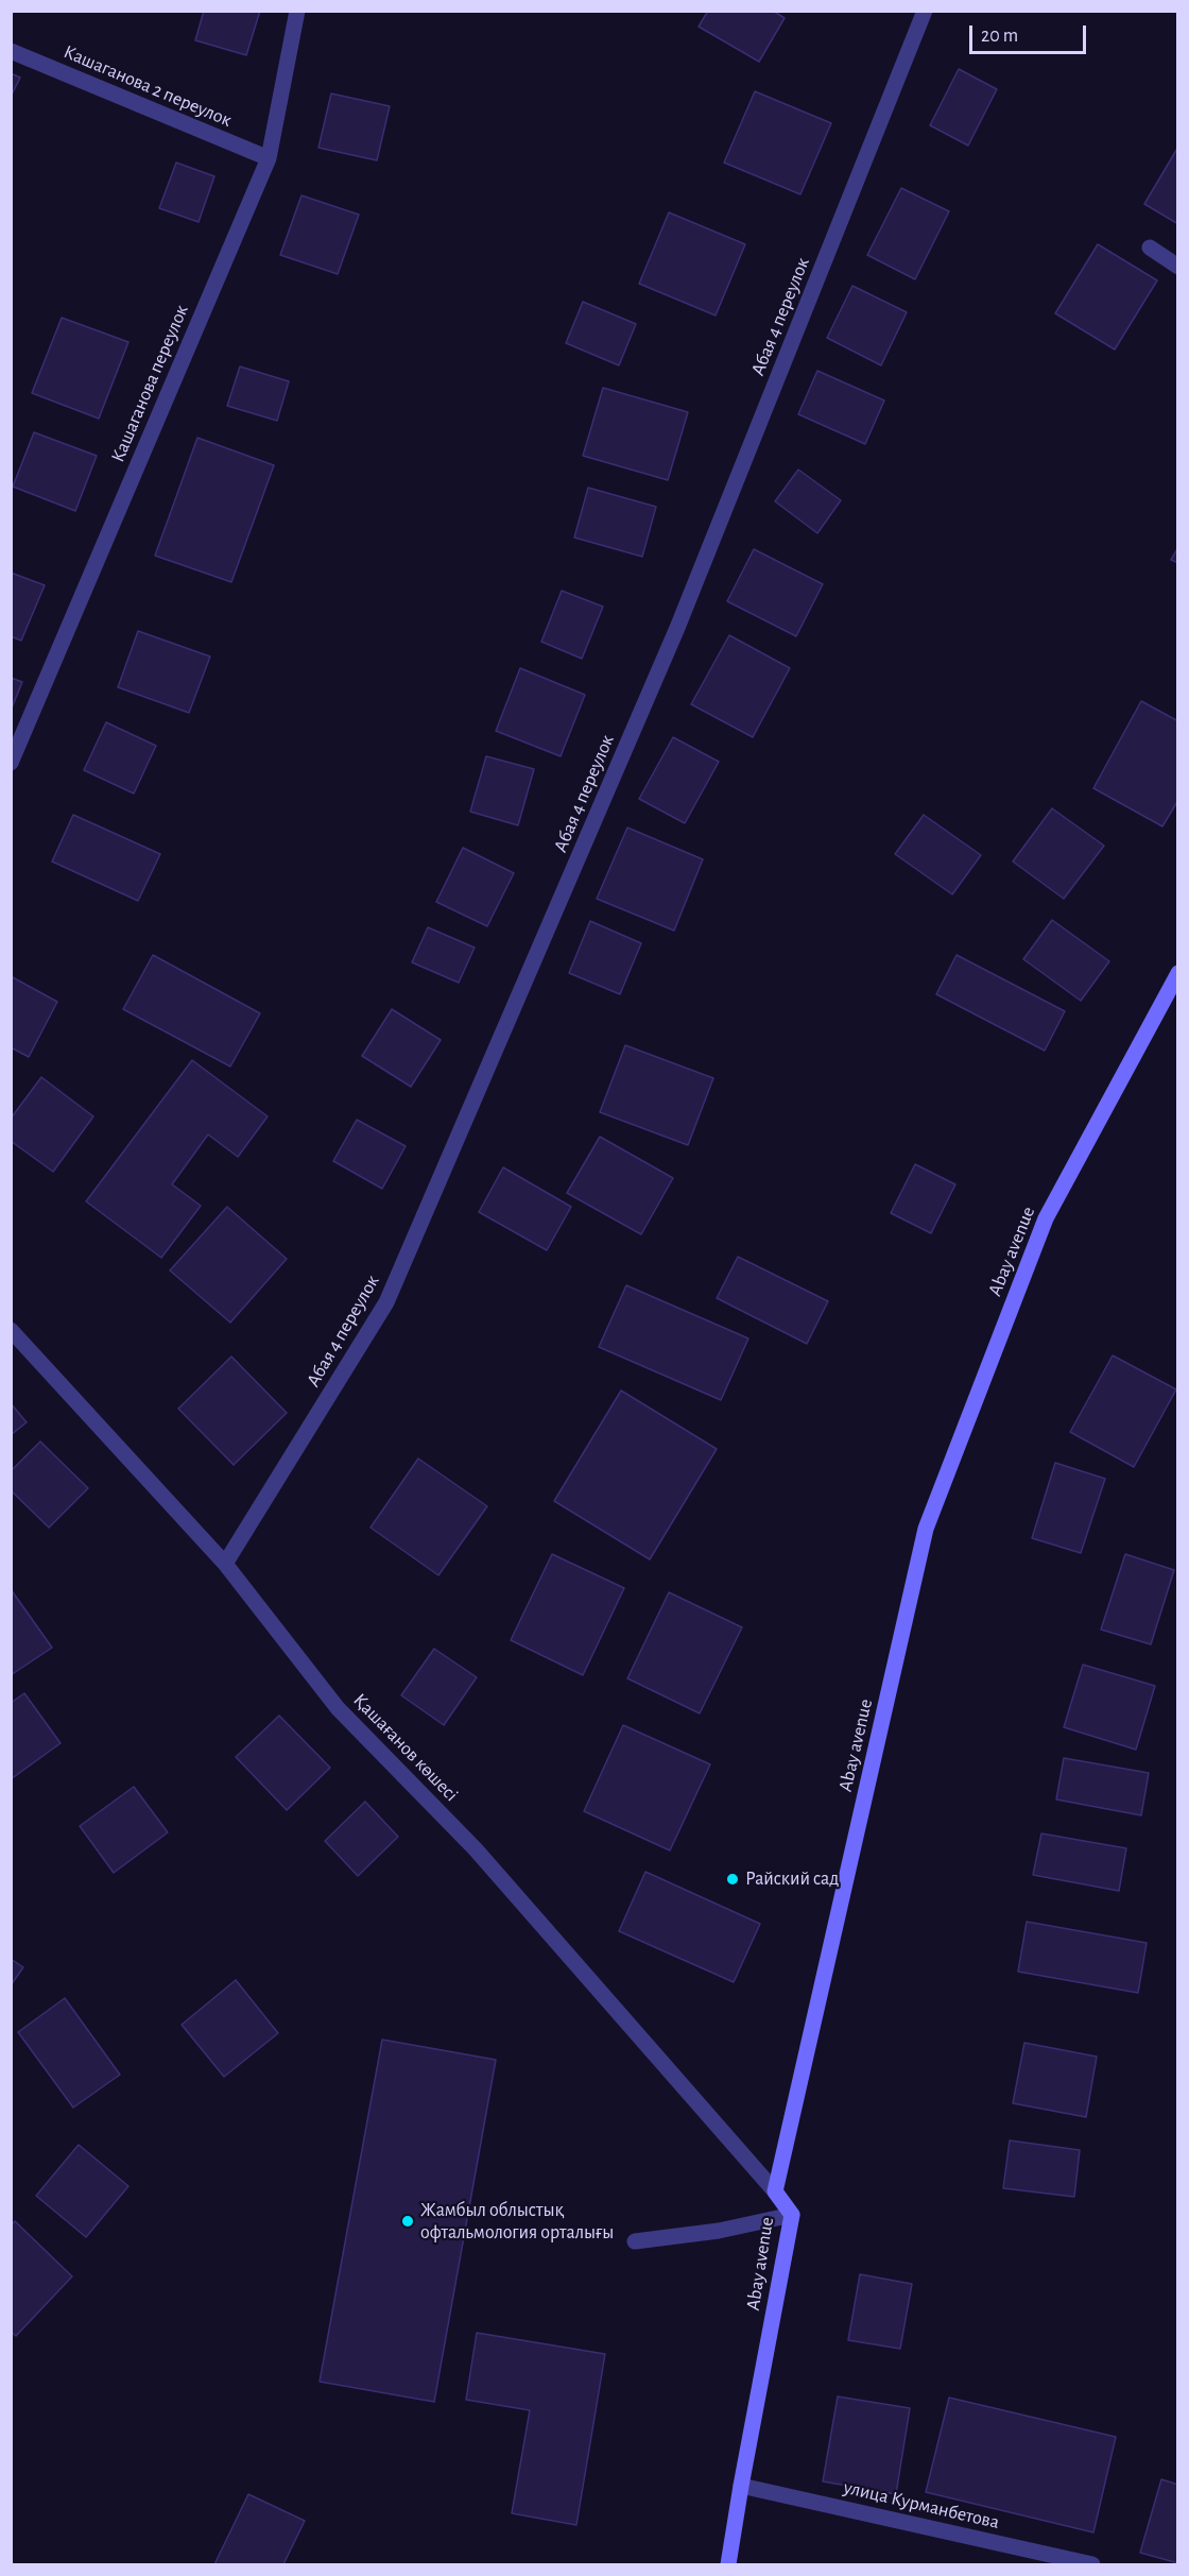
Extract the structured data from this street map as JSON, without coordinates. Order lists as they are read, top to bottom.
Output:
{
  "streets": {
    "main road": ["Abay avenue"],
    "street": [
      "Кашаганова 2 переулок",
      "Абая 4 переулок",
      "Кашаганова переулок",
      "Қашағанов көшесі",
      "улица Курманбетова"
    ]
  },
  "crossings": [
    ["Кашаганова 2 переулок", "Кашаганова переулок"],
    ["Абая 4 переулок", "Қашағанов көшесі"],
    ["Abay avenue", "Қашағанов көшесі"],
    ["Abay avenue", "улица Курманбетова"]
  ],
  "places": ["Райский сад", "Жамбыл облыстық офтальмология орталығы"],
  "scale_bar": "20 m"
}
